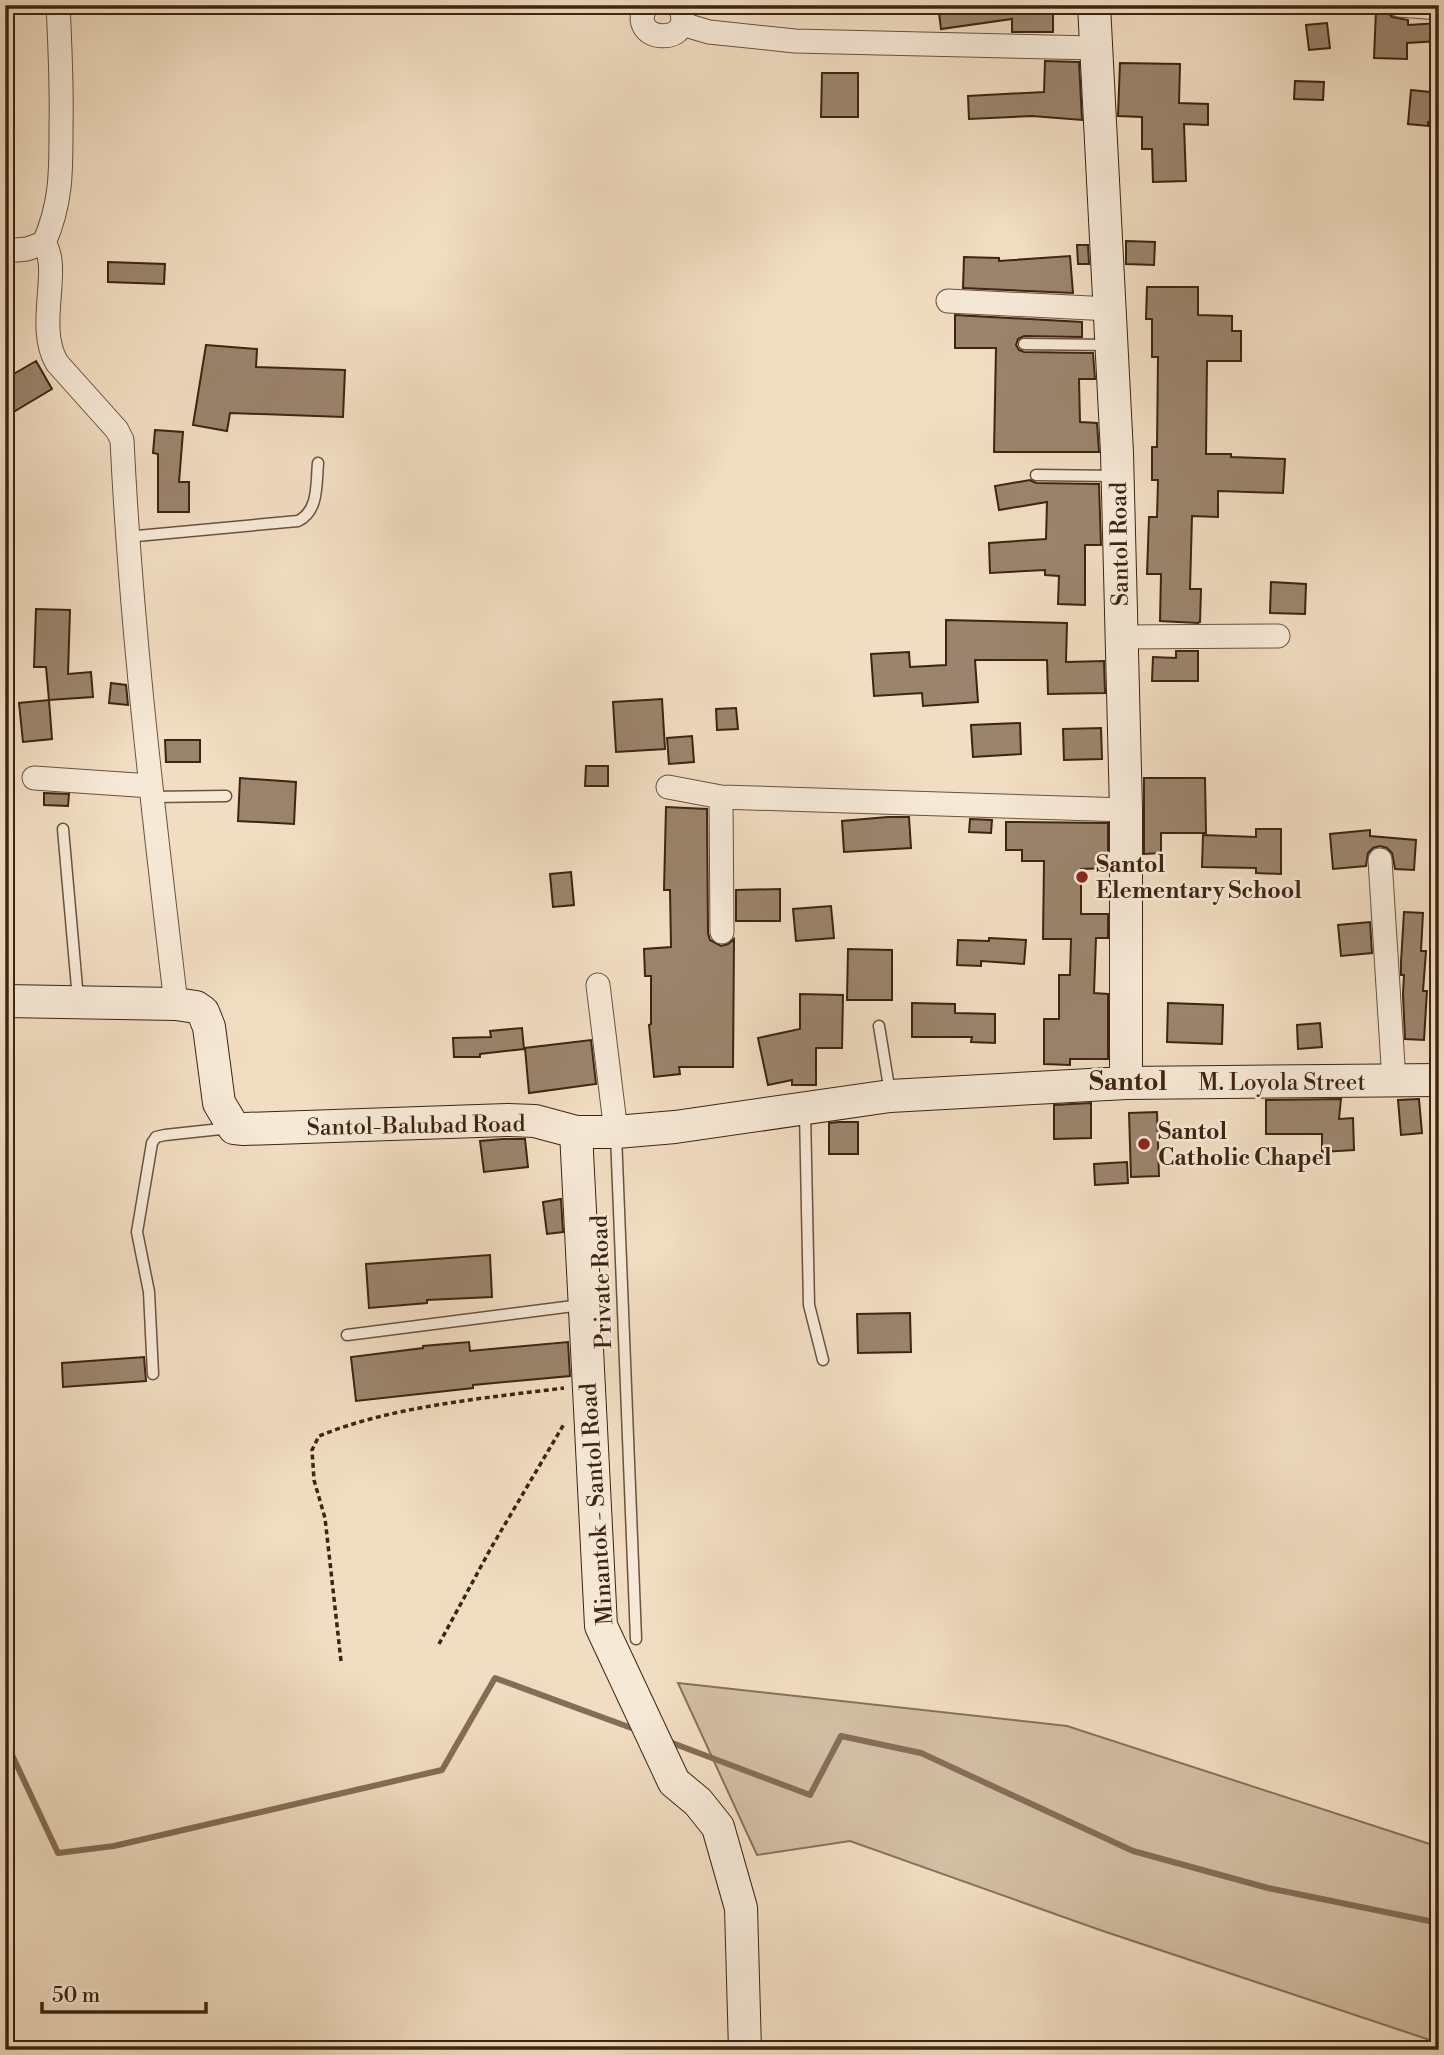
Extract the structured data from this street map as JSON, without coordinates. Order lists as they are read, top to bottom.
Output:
{
  "streets": {
    "street": [
      "Santol Road",
      "M. Loyola Street",
      "Santol-Balubad Road",
      "Minantok - Santol Road"
    ],
    "lane": ["Private Road"]
  },
  "crossings": [
    ["Santol Road", "M. Loyola Street"],
    ["Santol Road", "Santol-Balubad Road"],
    ["M. Loyola Street", "Santol-Balubad Road"],
    ["Santol-Balubad Road", "Private Road"],
    ["Santol-Balubad Road", "Minantok - Santol Road"]
  ],
  "districts": ["Santol"],
  "places": ["Santol Elementary School", "Santol Catholic Chapel"],
  "scale_bar": "50 m"
}
